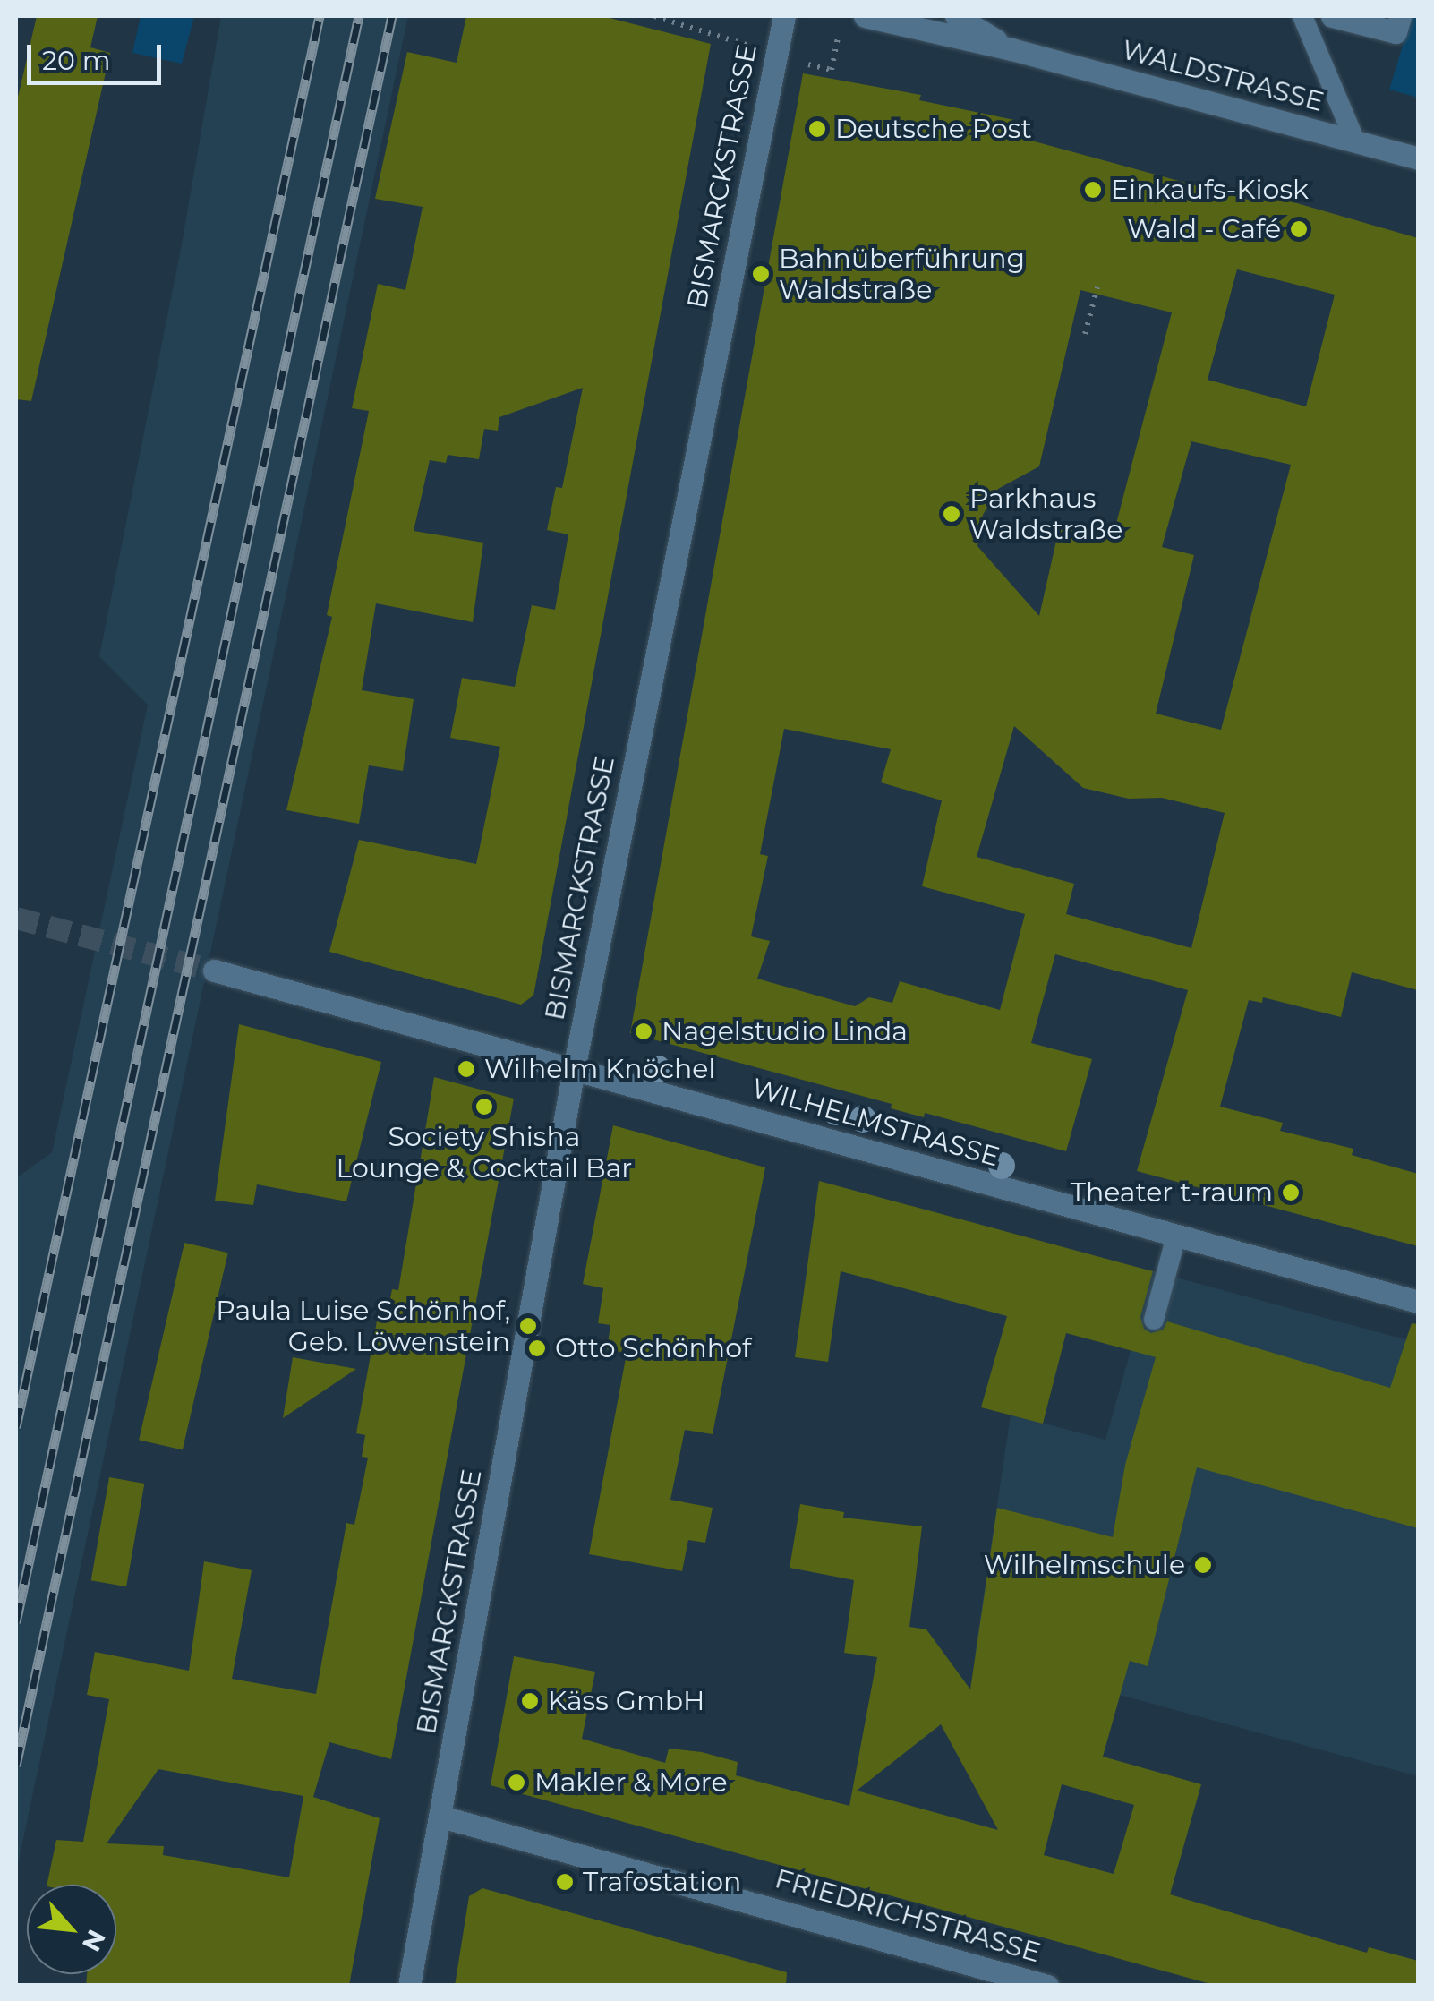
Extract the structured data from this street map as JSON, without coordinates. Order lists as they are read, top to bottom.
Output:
{
  "streets": {
    "street": [
      "WALDSTRASSE",
      "BISMARCKSTRASSE",
      "WILHELMSTRASSE",
      "FRIEDRICHSTRASSE"
    ]
  },
  "crossings": [
    ["BISMARCKSTRASSE", "WILHELMSTRASSE"],
    ["BISMARCKSTRASSE", "FRIEDRICHSTRASSE"]
  ],
  "places": [
    "Deutsche Post",
    "Einkaufs-Kiosk",
    "Wald - Café",
    "Bahnüberführung Waldstraße",
    "Parkhaus Waldstraße",
    "Nagelstudio Linda",
    "Wilhelm Knöchel",
    "Society Shisha Lounge & Cocktail Bar",
    "Theater t-raum",
    "Paula Luise Schönhof, Geb. Löwenstein",
    "Otto Schönhof",
    "Wilhelmschule",
    "Käss GmbH",
    "Makler & More",
    "Trafostation"
  ],
  "scale_bar": "20 m",
  "north": "bottom right"
}
